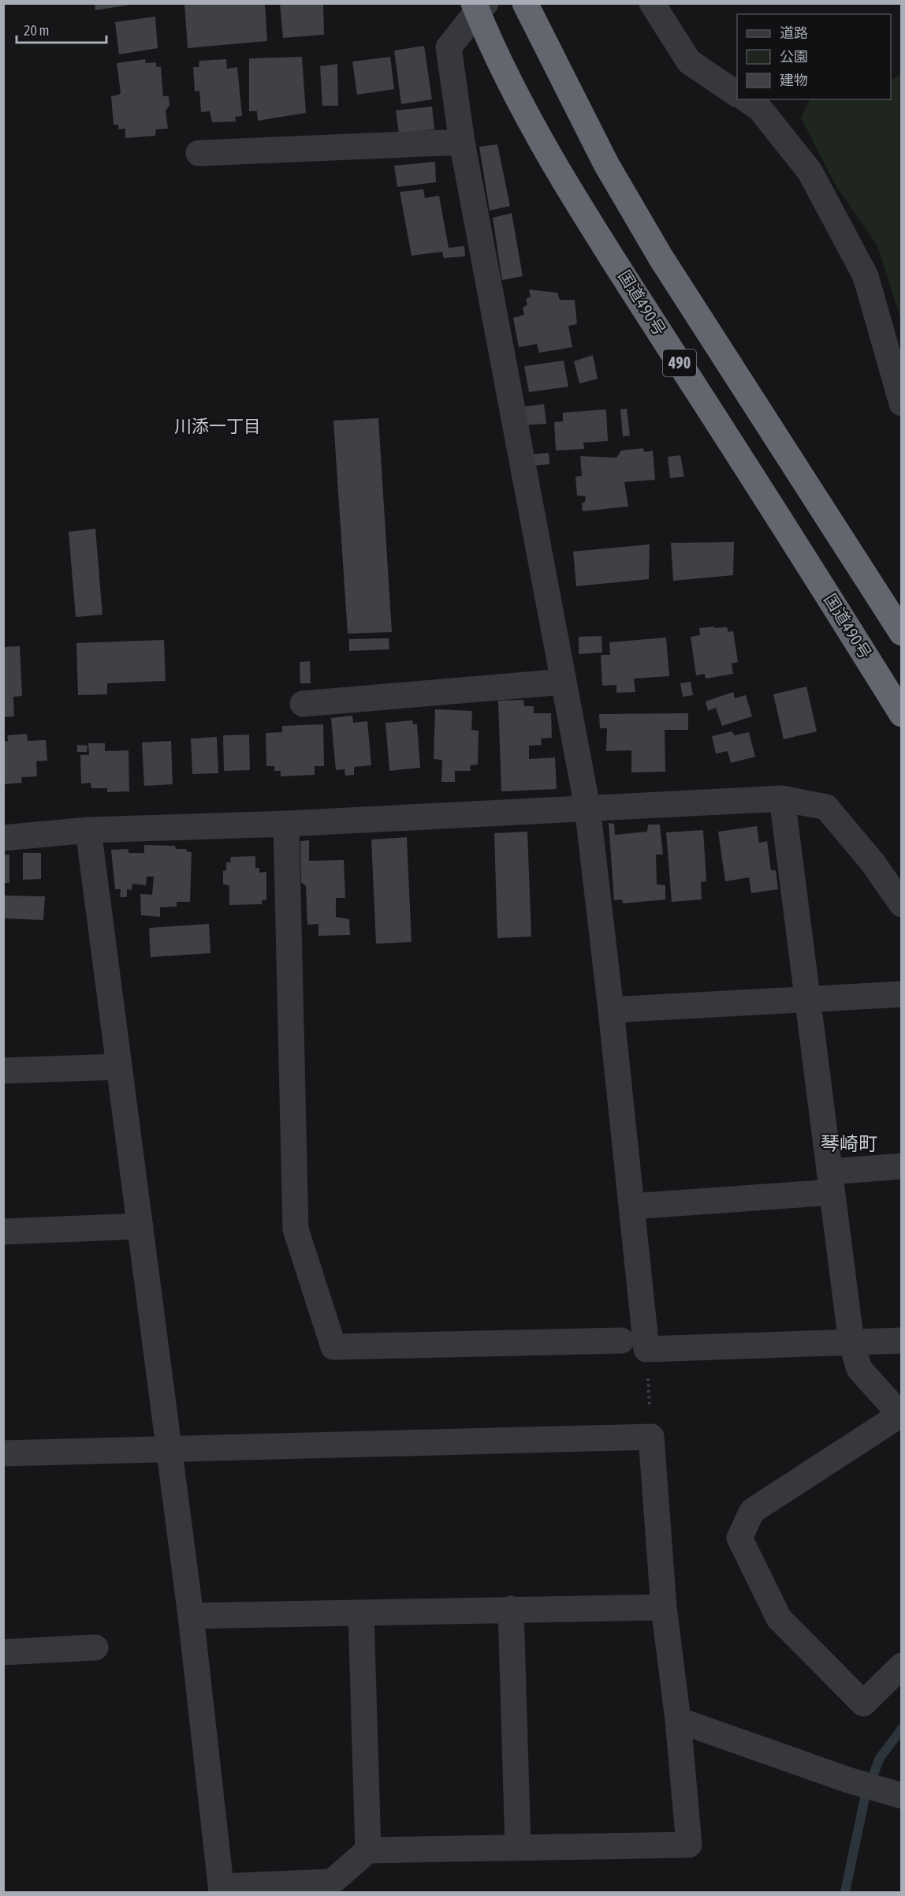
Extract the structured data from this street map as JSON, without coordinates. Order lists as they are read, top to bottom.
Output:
{
  "streets": {
    "highway": ["国道490号", "490"]
  },
  "districts": ["川添一丁目", "琴崎町"],
  "legend": ["道路", "公園", "建物"],
  "scale_bar": "20 m"
}
